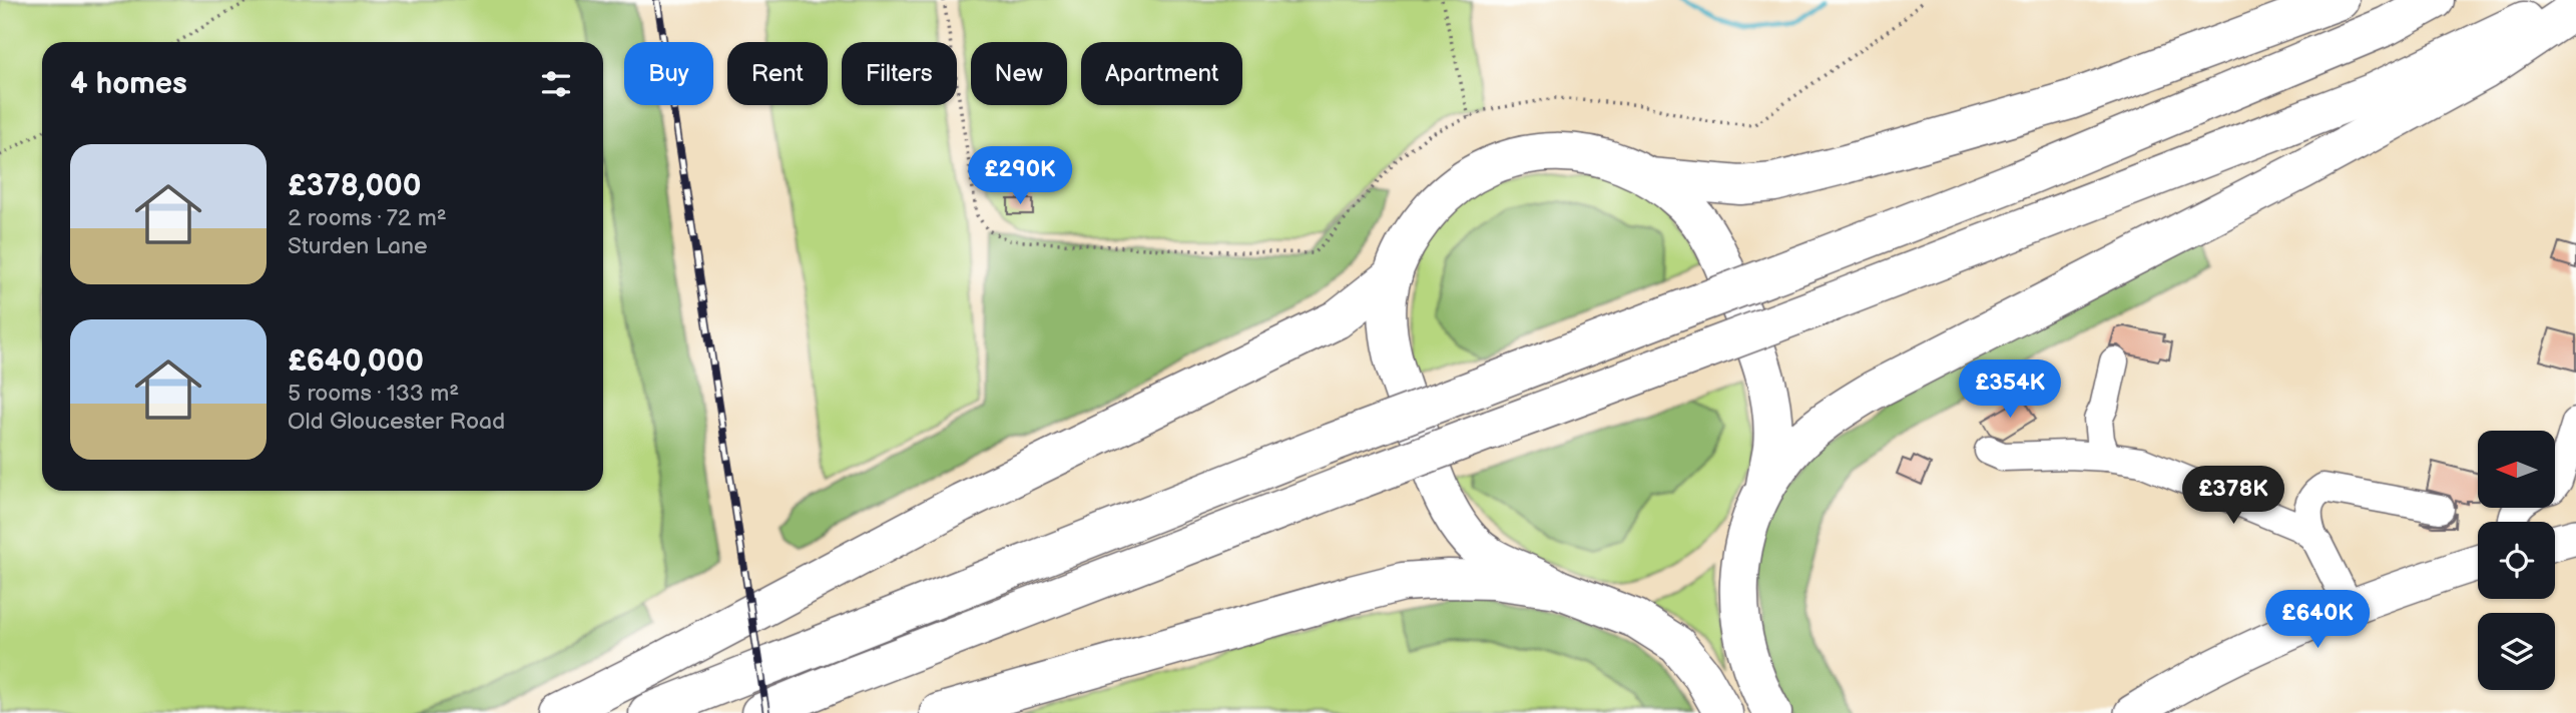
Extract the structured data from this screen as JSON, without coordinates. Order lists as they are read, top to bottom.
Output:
{
  "north": "left",
  "page": {
    "chip": [
      "Buy",
      "Rent",
      "Filters",
      "New",
      "Apartment"
    ],
    "heading": "4 homes",
    "list": [
      {
        "name": "£378,000",
        "note": "2 rooms · 72 m² · Sturden Lane"
      },
      {
        "name": "£640,000",
        "note": "5 rooms · 133 m² · Old Gloucester Road"
      }
    ],
    "price": [
      "£290K",
      "£354K",
      "£378K",
      "£640K"
    ]
  }
}
